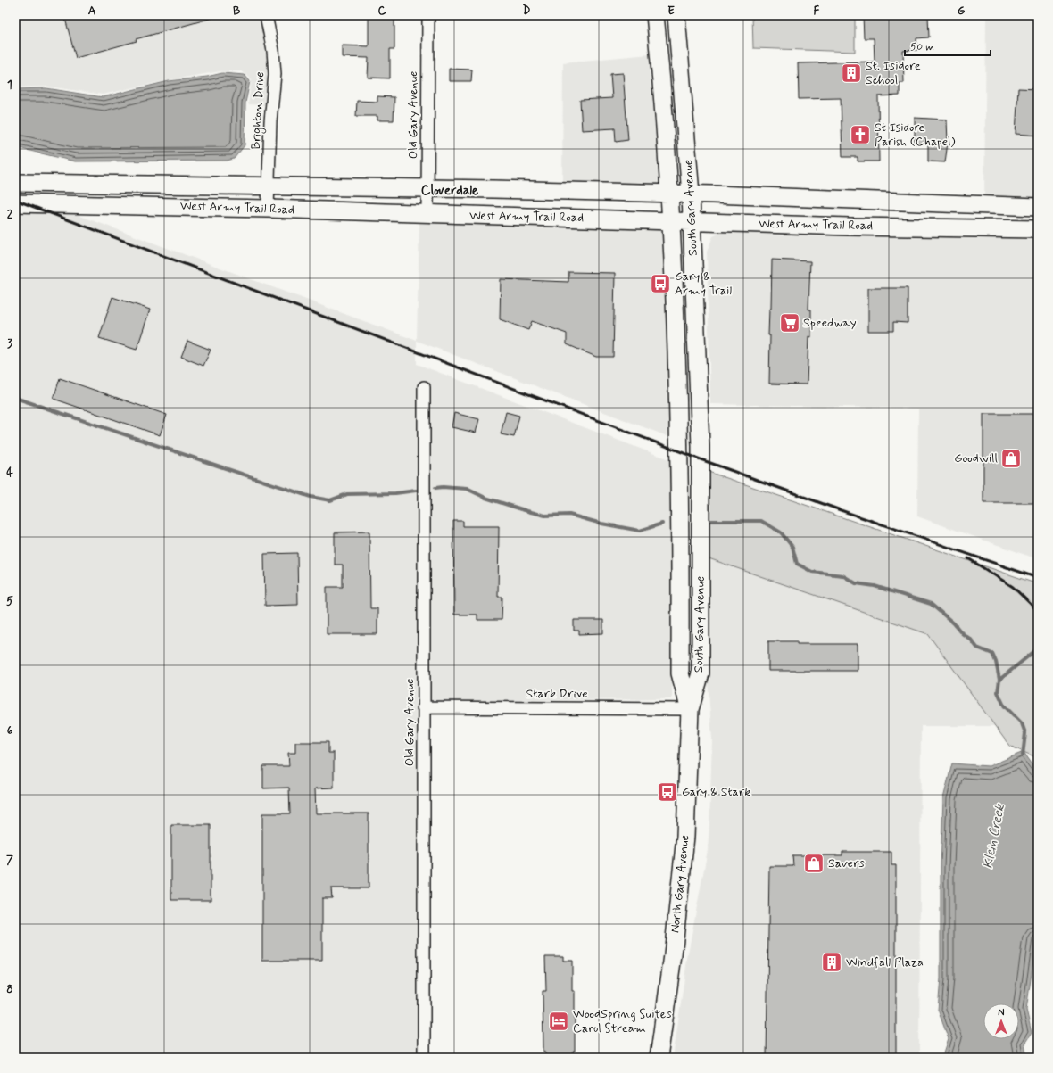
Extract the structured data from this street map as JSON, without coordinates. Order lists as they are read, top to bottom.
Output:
{
  "streets": {
    "main road": ["West Army Trail Road", "South Gary Avenue", "North Gary Avenue"],
    "street": ["Brighton Drive", "Old Gary Avenue", "Stark Drive"]
  },
  "crossings": [
    ["Brighton Drive", "West Army Trail Road"],
    ["Old Gary Avenue", "West Army Trail Road"],
    ["Old Gary Avenue", "Stark Drive"],
    ["West Army Trail Road", "South Gary Avenue"],
    ["South Gary Avenue", "Stark Drive"],
    ["South Gary Avenue", "North Gary Avenue"],
    ["Stark Drive", "North Gary Avenue"]
  ],
  "districts": ["Cloverdale"],
  "water": ["Klein Creek"],
  "places": {
    "building": ["St. Isidore School", "Windfall Plaza"],
    "church": ["St Isidore Parish (Chapel)"],
    "bus stop": ["Gary & Army Trail", "Gary & Stark"],
    "supermarket": ["Speedway"],
    "shop": ["Goodwill", "Savers"],
    "hotel": ["WoodSpring Suites Carol Stream"]
  },
  "scale_bar": "50 m",
  "north": "top",
  "grid": {
    "columns": [
      "A",
      "B",
      "C",
      "D",
      "E",
      "F",
      "G"
    ],
    "rows": [
      "1",
      "2",
      "3",
      "4",
      "5",
      "6",
      "7",
      "8"
    ]
  }
}
